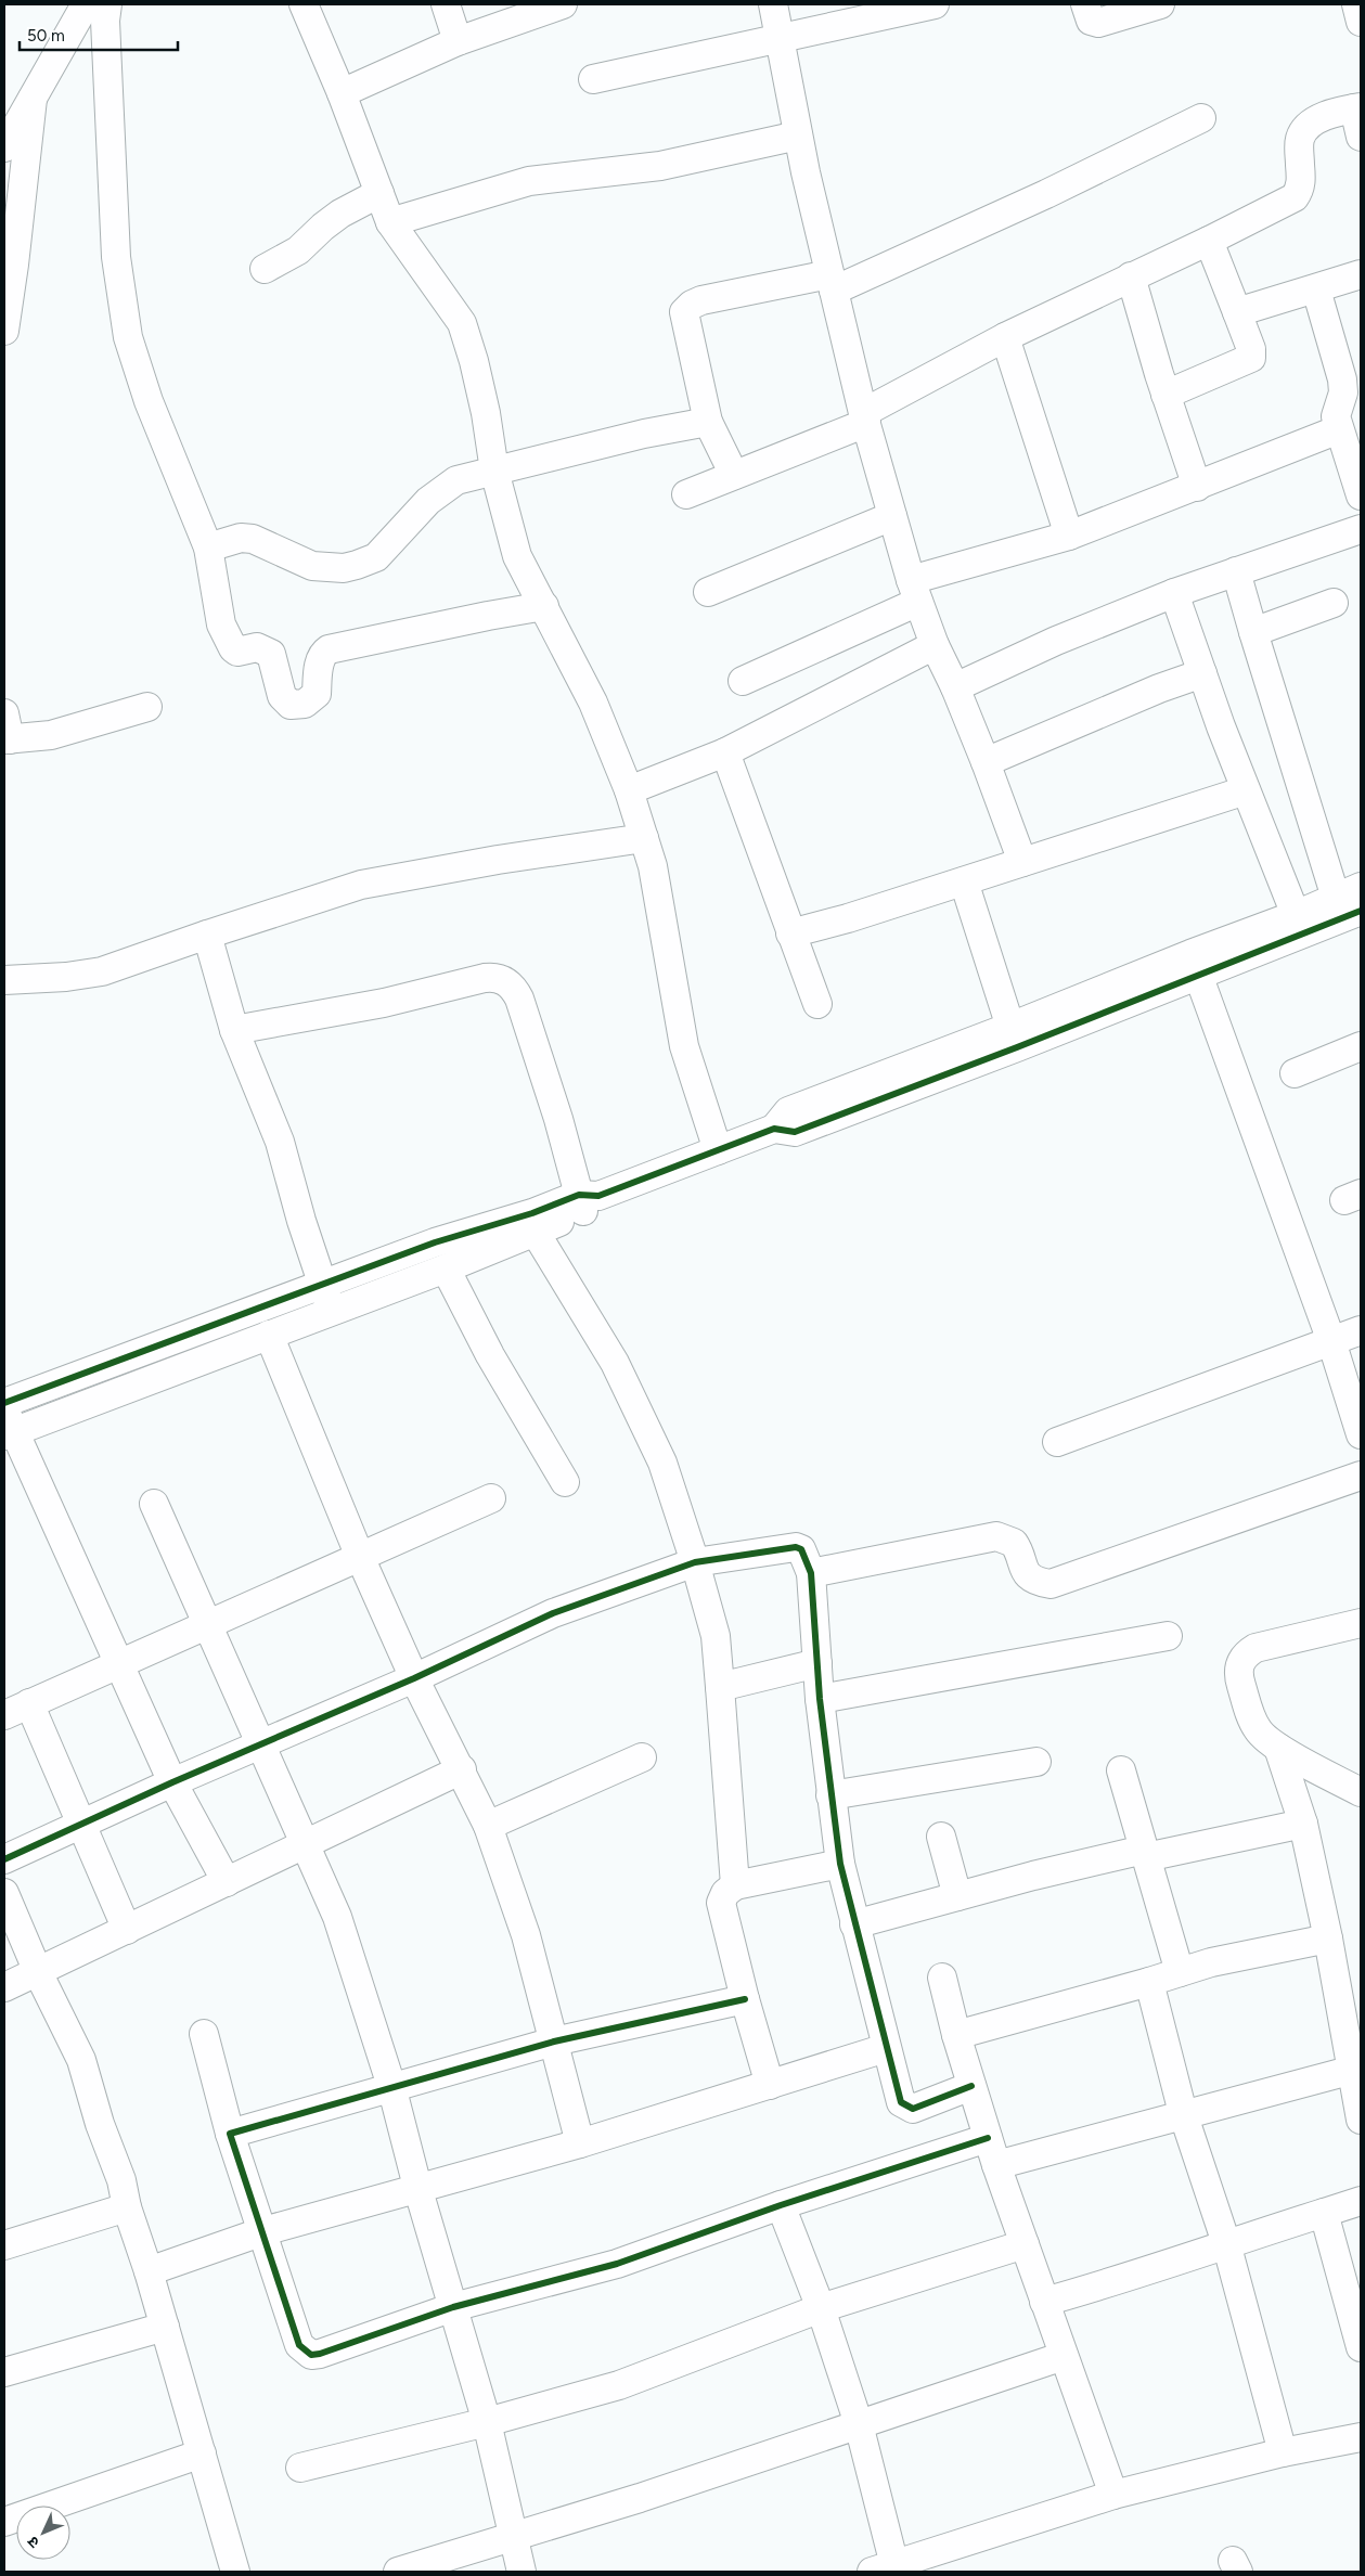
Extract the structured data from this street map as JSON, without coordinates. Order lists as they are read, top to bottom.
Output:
{
  "scale_bar": "50 m",
  "north": "bottom left"
}
